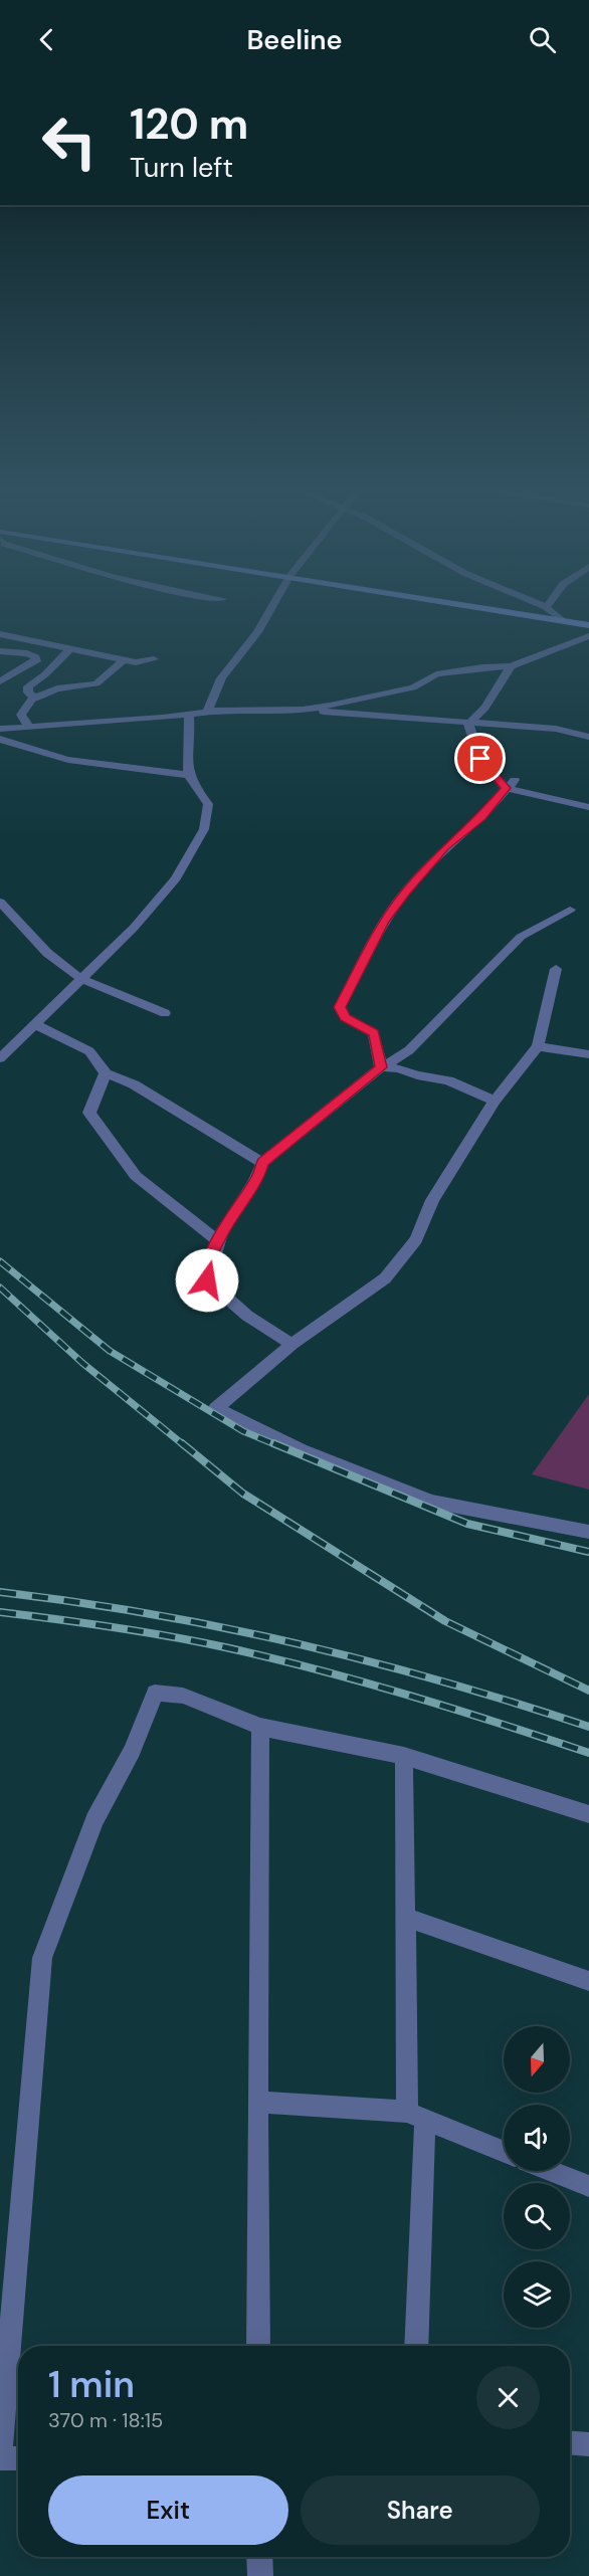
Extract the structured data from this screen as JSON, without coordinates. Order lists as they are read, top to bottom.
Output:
{
  "north": "bottom",
  "page": {
    "header": "Beeline",
    "turn": ["120 m", "Turn left"],
    "heading": ["1 min", "370 m · 18:15"],
    "buttons": ["Exit", "Share"]
  }
}
